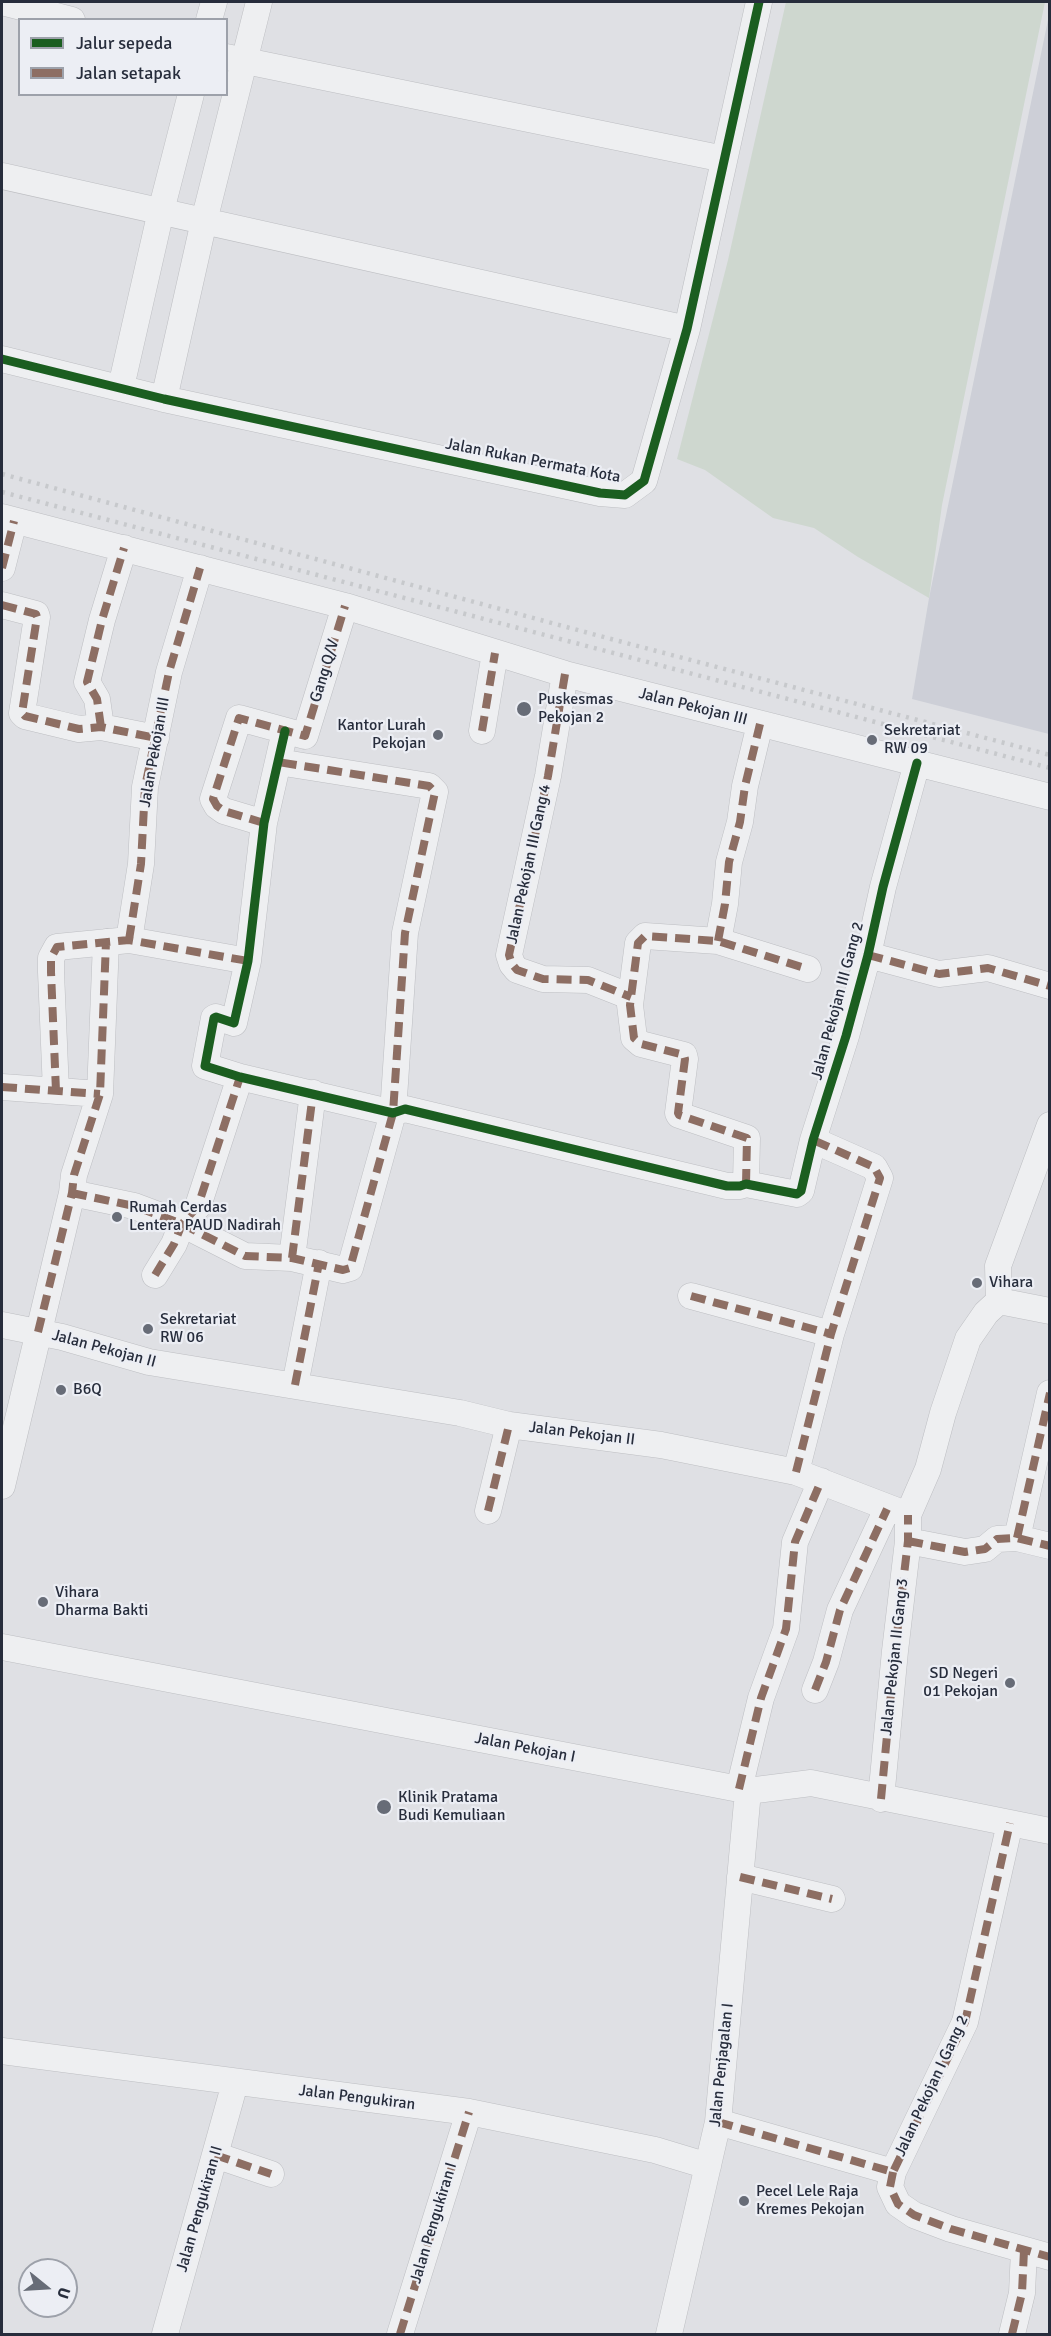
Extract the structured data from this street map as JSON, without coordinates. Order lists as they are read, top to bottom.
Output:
{
  "streets": {
    "street": [
      "Jalan Rukan Permata Kota",
      "Gang Q/V",
      "Jalan Pekojan III",
      "Jalan Pekojan III Gang 4",
      "Jalan Pekojan III Gang 2",
      "Jalan Pekojan II",
      "Jalan Pekojan II Gang 3",
      "Jalan Pekojan I",
      "Jalan Penjagalan I",
      "Jalan Pekojan I Gang 2",
      "Jalan Pengukiran",
      "Jalan Pengukiran II",
      "Jalan Pengukiran I"
    ]
  },
  "crossings": [
    ["Gang Q/V", "Jalan Pekojan III"],
    ["Jalan Pekojan III", "Jalan Pekojan III Gang 4"],
    ["Jalan Pekojan III", "Jalan Pekojan III Gang 2"],
    ["Jalan Pekojan III", "Jalan Pekojan II"],
    ["Jalan Pekojan II", "Jalan Pekojan II Gang 3"],
    ["Jalan Pekojan II", "Jalan Penjagalan I"],
    ["Jalan Pekojan II Gang 3", "Jalan Pekojan I"],
    ["Jalan Pekojan I", "Jalan Penjagalan I"],
    ["Jalan Pekojan I", "Jalan Pekojan I Gang 2"],
    ["Jalan Penjagalan I", "Jalan Pekojan I Gang 2"],
    ["Jalan Penjagalan I", "Jalan Pengukiran"],
    ["Jalan Pengukiran", "Jalan Pengukiran II"],
    ["Jalan Pengukiran", "Jalan Pengukiran I"]
  ],
  "places": [
    "Puskesmas Pekojan 2",
    "Kantor Lurah Pekojan",
    "Sekretariat RW 09",
    "Rumah Cerdas Lentera PAUD Nadirah",
    "Vihara",
    "Sekretariat RW 06",
    "B6Q",
    "Vihara Dharma Bakti",
    "SD Negeri 01 Pekojan",
    "Klinik Pratama Budi Kemuliaan",
    "Pecel Lele Raja Kremes Pekojan"
  ],
  "legend": ["Jalur sepeda", "Jalan setapak"],
  "north": "right"
}
